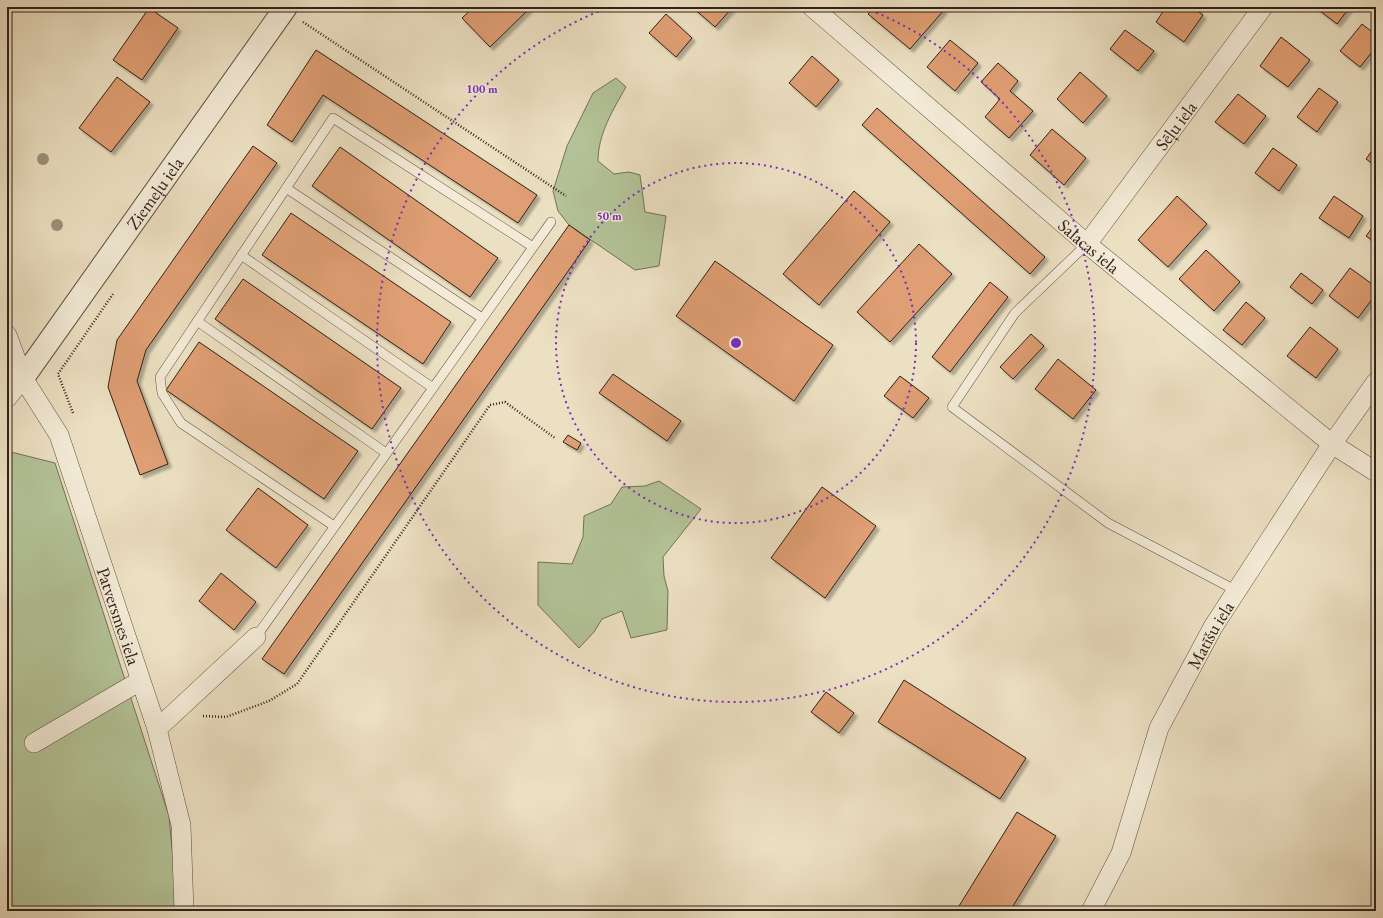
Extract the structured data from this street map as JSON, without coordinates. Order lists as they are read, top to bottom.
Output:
{
  "streets": {
    "street": [
      "Sēļu iela",
      "Ziemeļu iela",
      "Salacas iela",
      "Patversmes iela",
      "Matīšu iela"
    ]
  },
  "crossings": [
    ["Sēļu iela", "Salacas iela"],
    ["Ziemeļu iela", "Patversmes iela"],
    ["Salacas iela", "Matīšu iela"]
  ],
  "rings": ["100 m", "50 m"]
}
